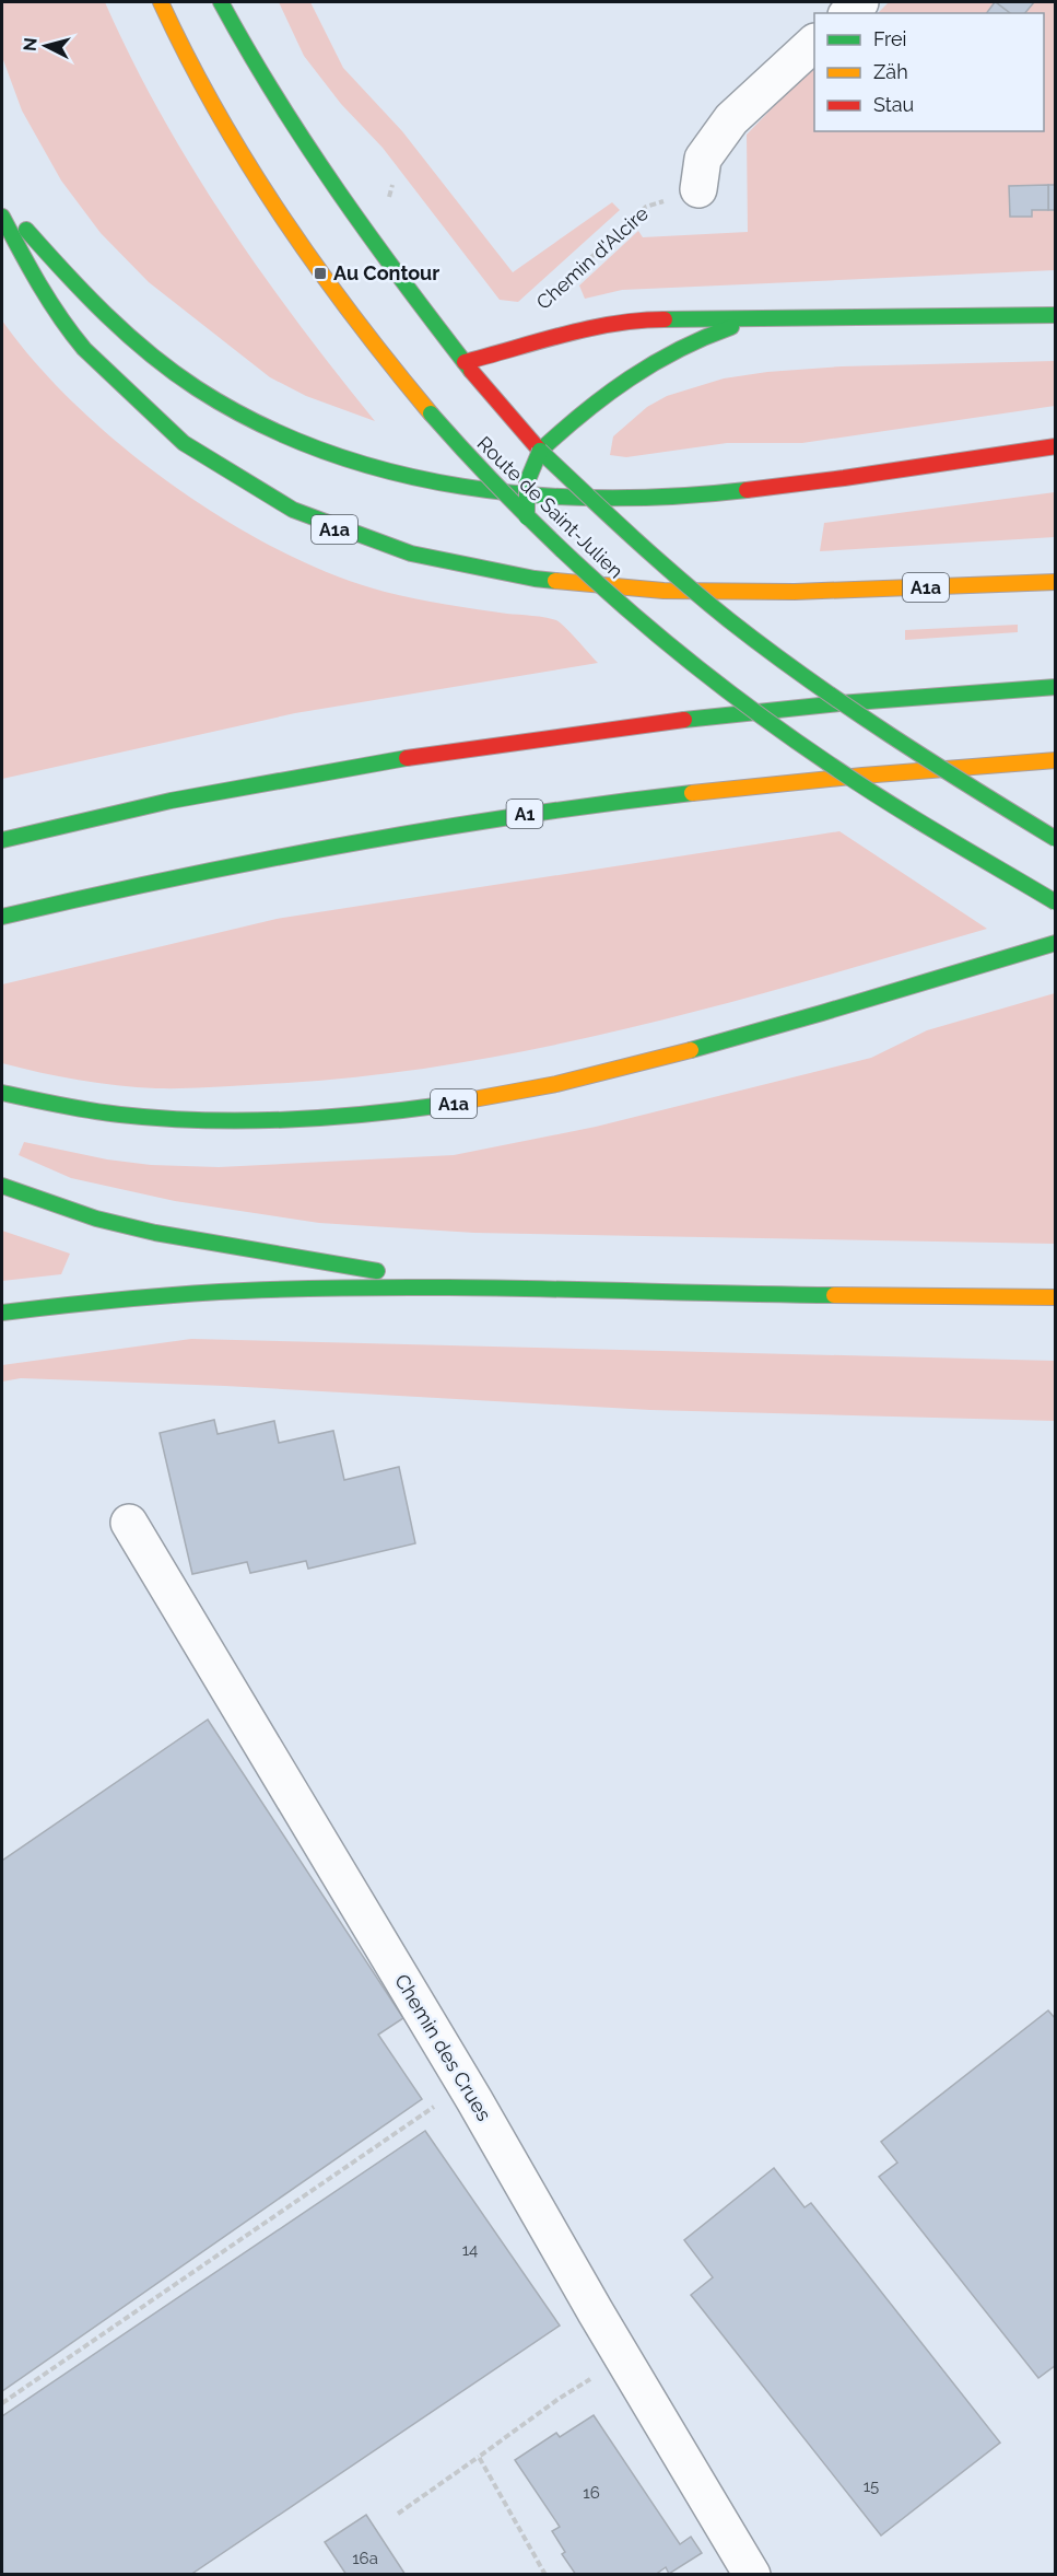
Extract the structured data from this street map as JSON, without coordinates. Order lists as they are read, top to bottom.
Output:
{
  "streets": {
    "main road": ["Route de Saint-Julien", "A1a", "A1"],
    "street": ["Chemin des Crues"],
    "path": ["Chemin d'Alcire"]
  },
  "places": {
    "transit": ["Au Contour"]
  },
  "house_numbers": [
    "14",
    "15",
    "16",
    "16a"
  ],
  "legend": ["Frei", "Zäh", "Stau"],
  "north": "left"
}
